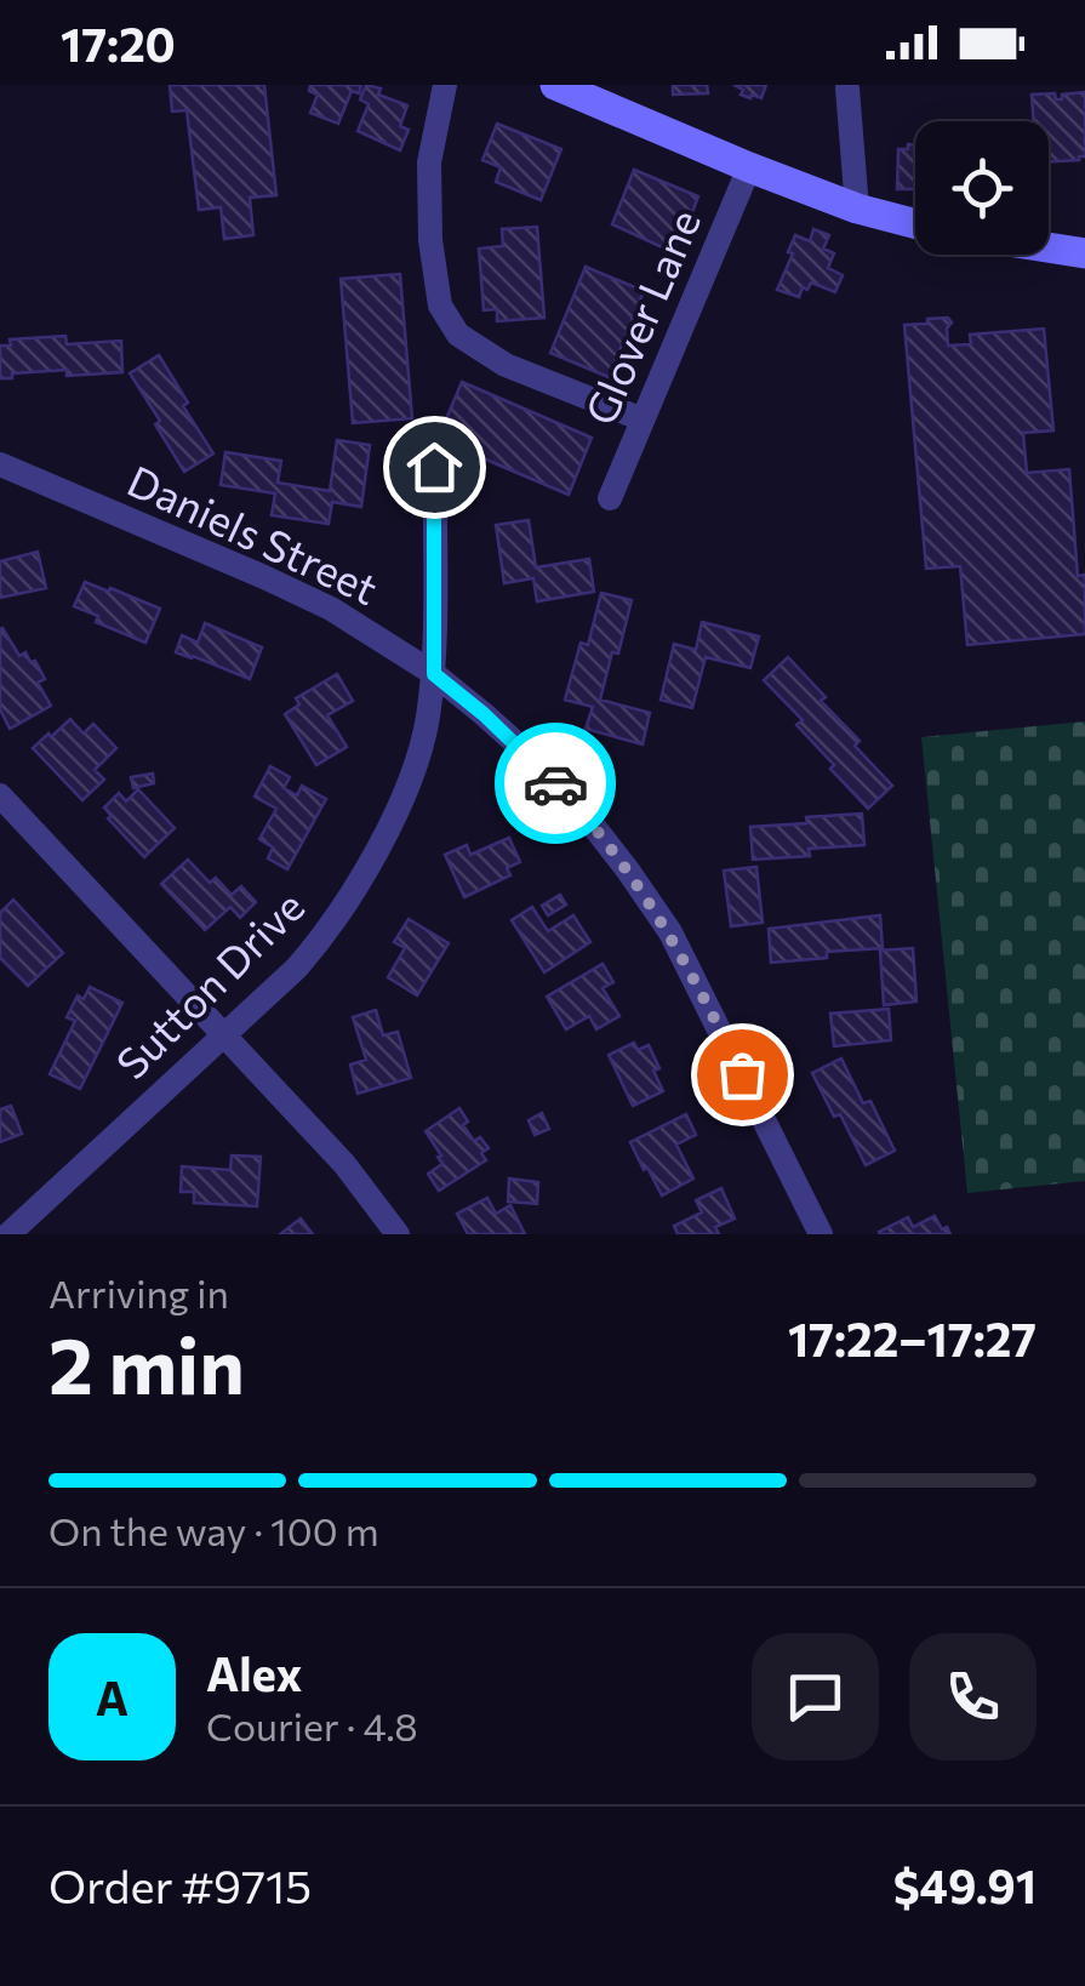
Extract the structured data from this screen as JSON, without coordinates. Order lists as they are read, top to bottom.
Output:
{
  "streets": {
    "street": ["Glover Lane", "Daniels Street", "Sutton Drive"]
  },
  "crossings": [
    ["Daniels Street", "Sutton Drive"]
  ],
  "page": {
    "status": "17:20",
    "heading": ["2 min", "Arriving in", "17:22–17:27"],
    "panel": [
      "Alex",
      "Courier · 4.8",
      "Order #9715",
      "$49.91"
    ],
    "bar": "On the way · 100 m",
    "round": "A"
  }
}
